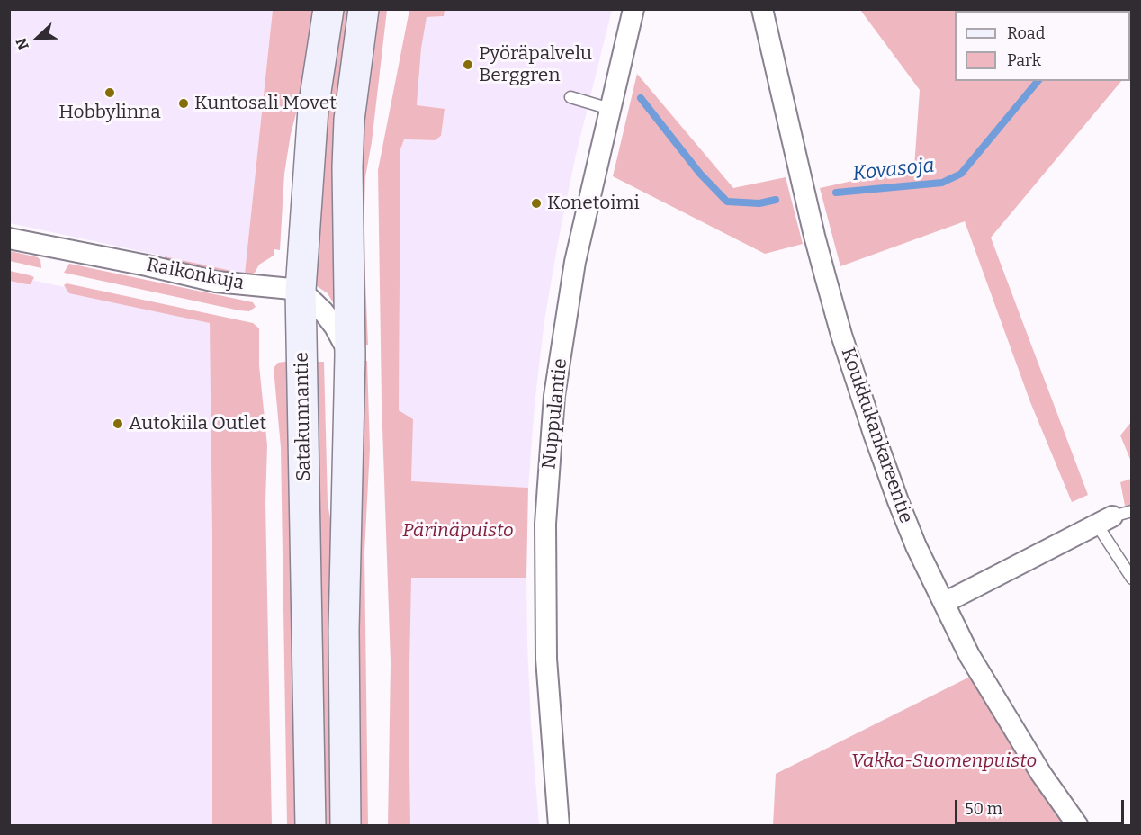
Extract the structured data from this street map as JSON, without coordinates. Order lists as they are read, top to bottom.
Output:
{
  "streets": {
    "main road": ["Satakunnantie"],
    "street": ["Raikonkuja", "Nuppulantie", "Koukkukankareentie"]
  },
  "crossings": [
    ["Raikonkuja", "Satakunnantie"]
  ],
  "water": ["Kovasoja"],
  "parks": ["Pärinäpuisto", "Vakka-Suomenpuisto"],
  "places": [
    "Pyöräpalvelu Berggren",
    "Hobbylinna",
    "Kuntosali Movet",
    "Konetoimi",
    "Autokiila Outlet"
  ],
  "legend": ["Road", "Park"],
  "scale_bar": "50 m",
  "north": "left"
}
